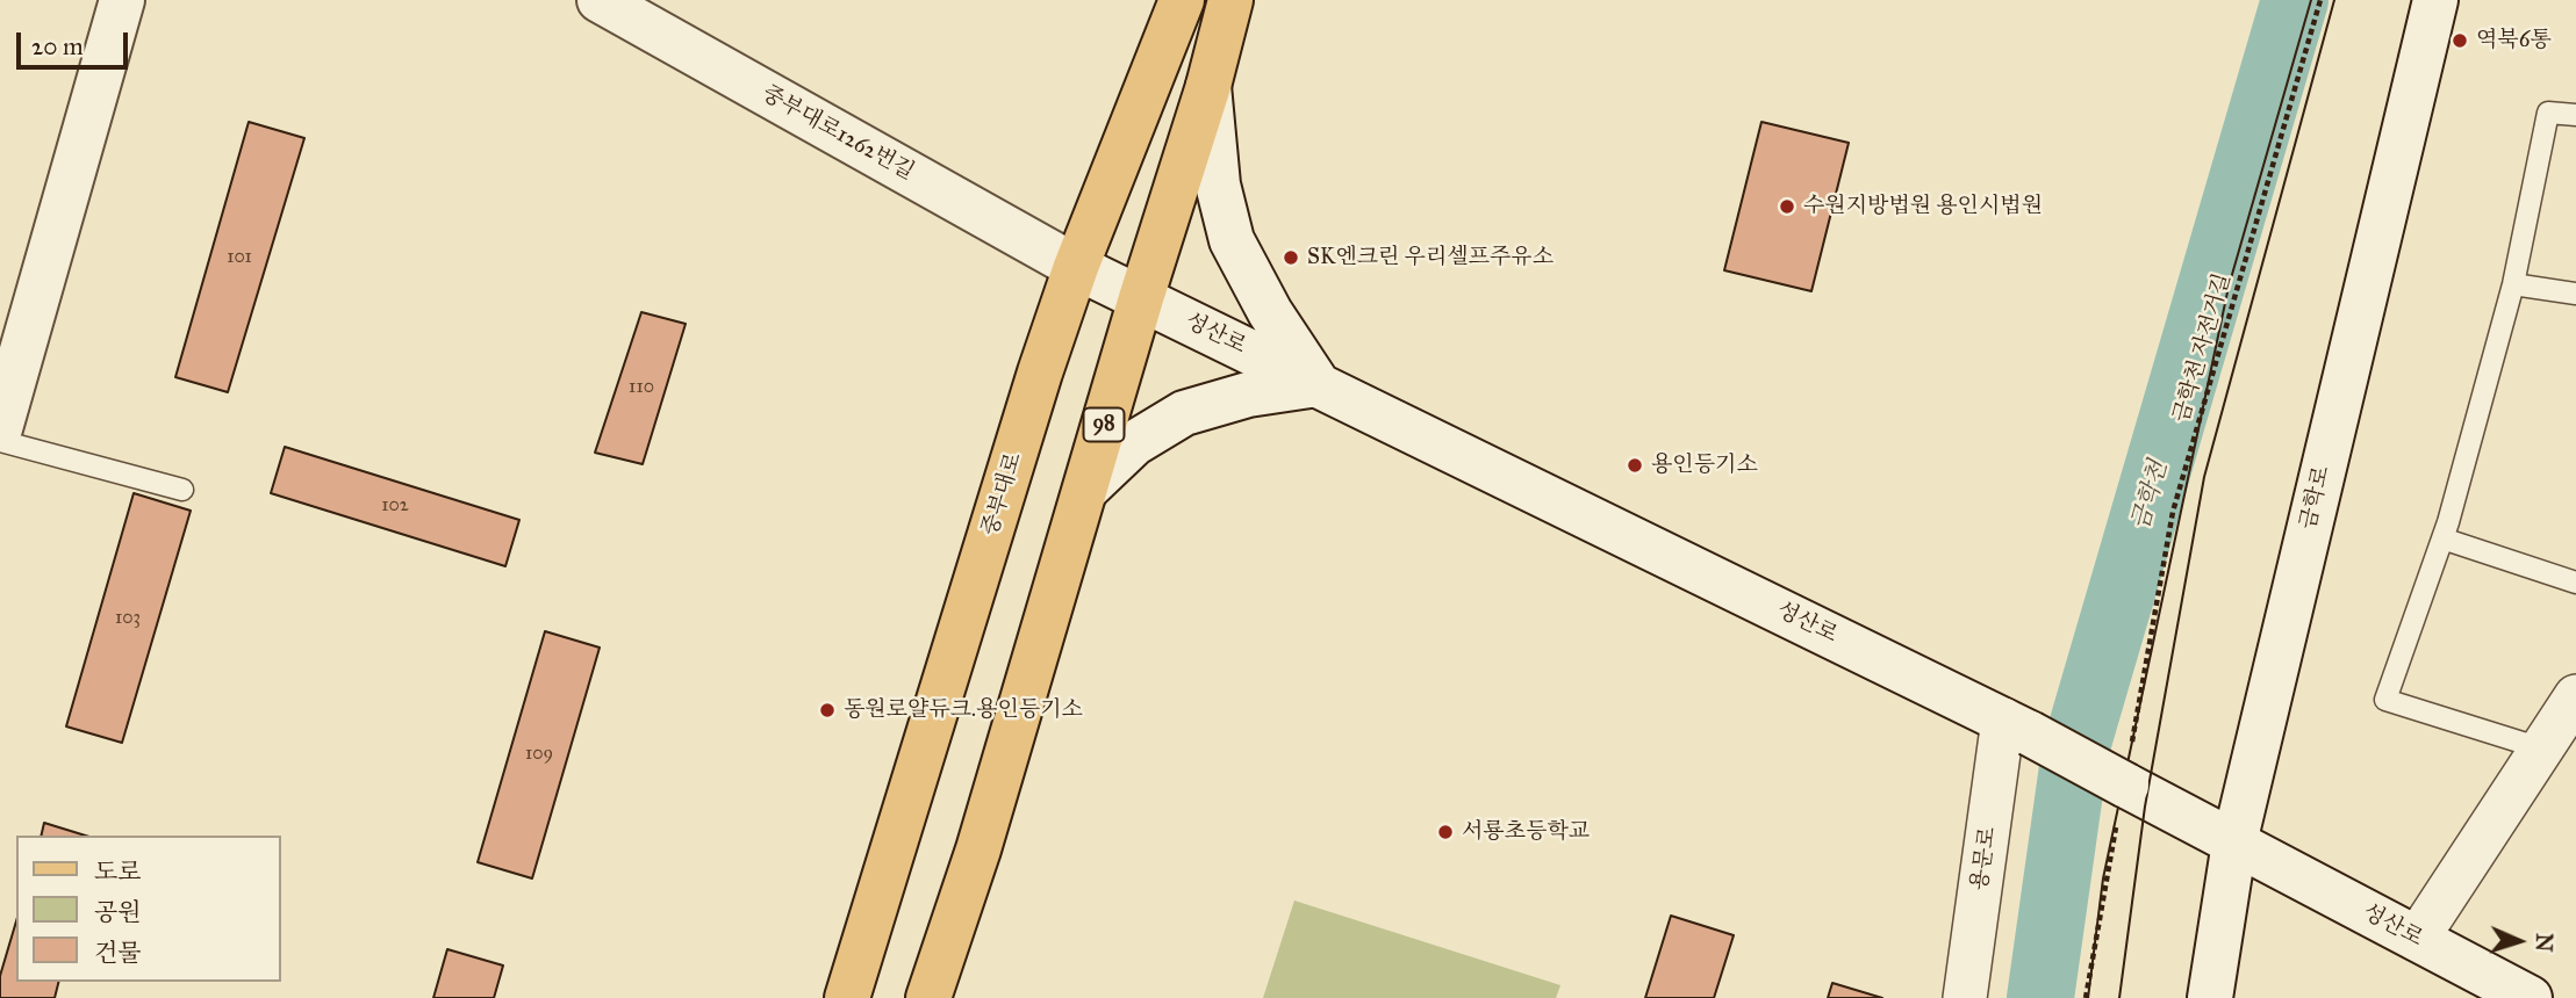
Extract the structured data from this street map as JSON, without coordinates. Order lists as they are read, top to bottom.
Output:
{
  "streets": {
    "main road": [
      "중부대로1262번길",
      "성산로",
      "98",
      "중부대로",
      "금학로"
    ],
    "street": ["용문로"],
    "path": ["금학천 자전거길"]
  },
  "crossings": [
    ["중부대로1262번길", "성산로"],
    ["중부대로1262번길", "중부대로"],
    ["성산로", "금학천 자전거길"],
    ["성산로", "98"],
    ["성산로", "중부대로"],
    ["성산로", "금학로"],
    ["성산로", "용문로"]
  ],
  "water": ["금학천"],
  "places": [
    "역북6통",
    "수원지방법원 용인시법원",
    "SK엔크린 우리셀프주유소",
    "용인등기소",
    "동원로얄듀크.용인등기소",
    "서룡초등학교"
  ],
  "house_numbers": [
    "101",
    "110",
    "102",
    "103",
    "109"
  ],
  "legend": ["도로", "공원", "건물"],
  "scale_bar": "20 m",
  "north": "right"
}
